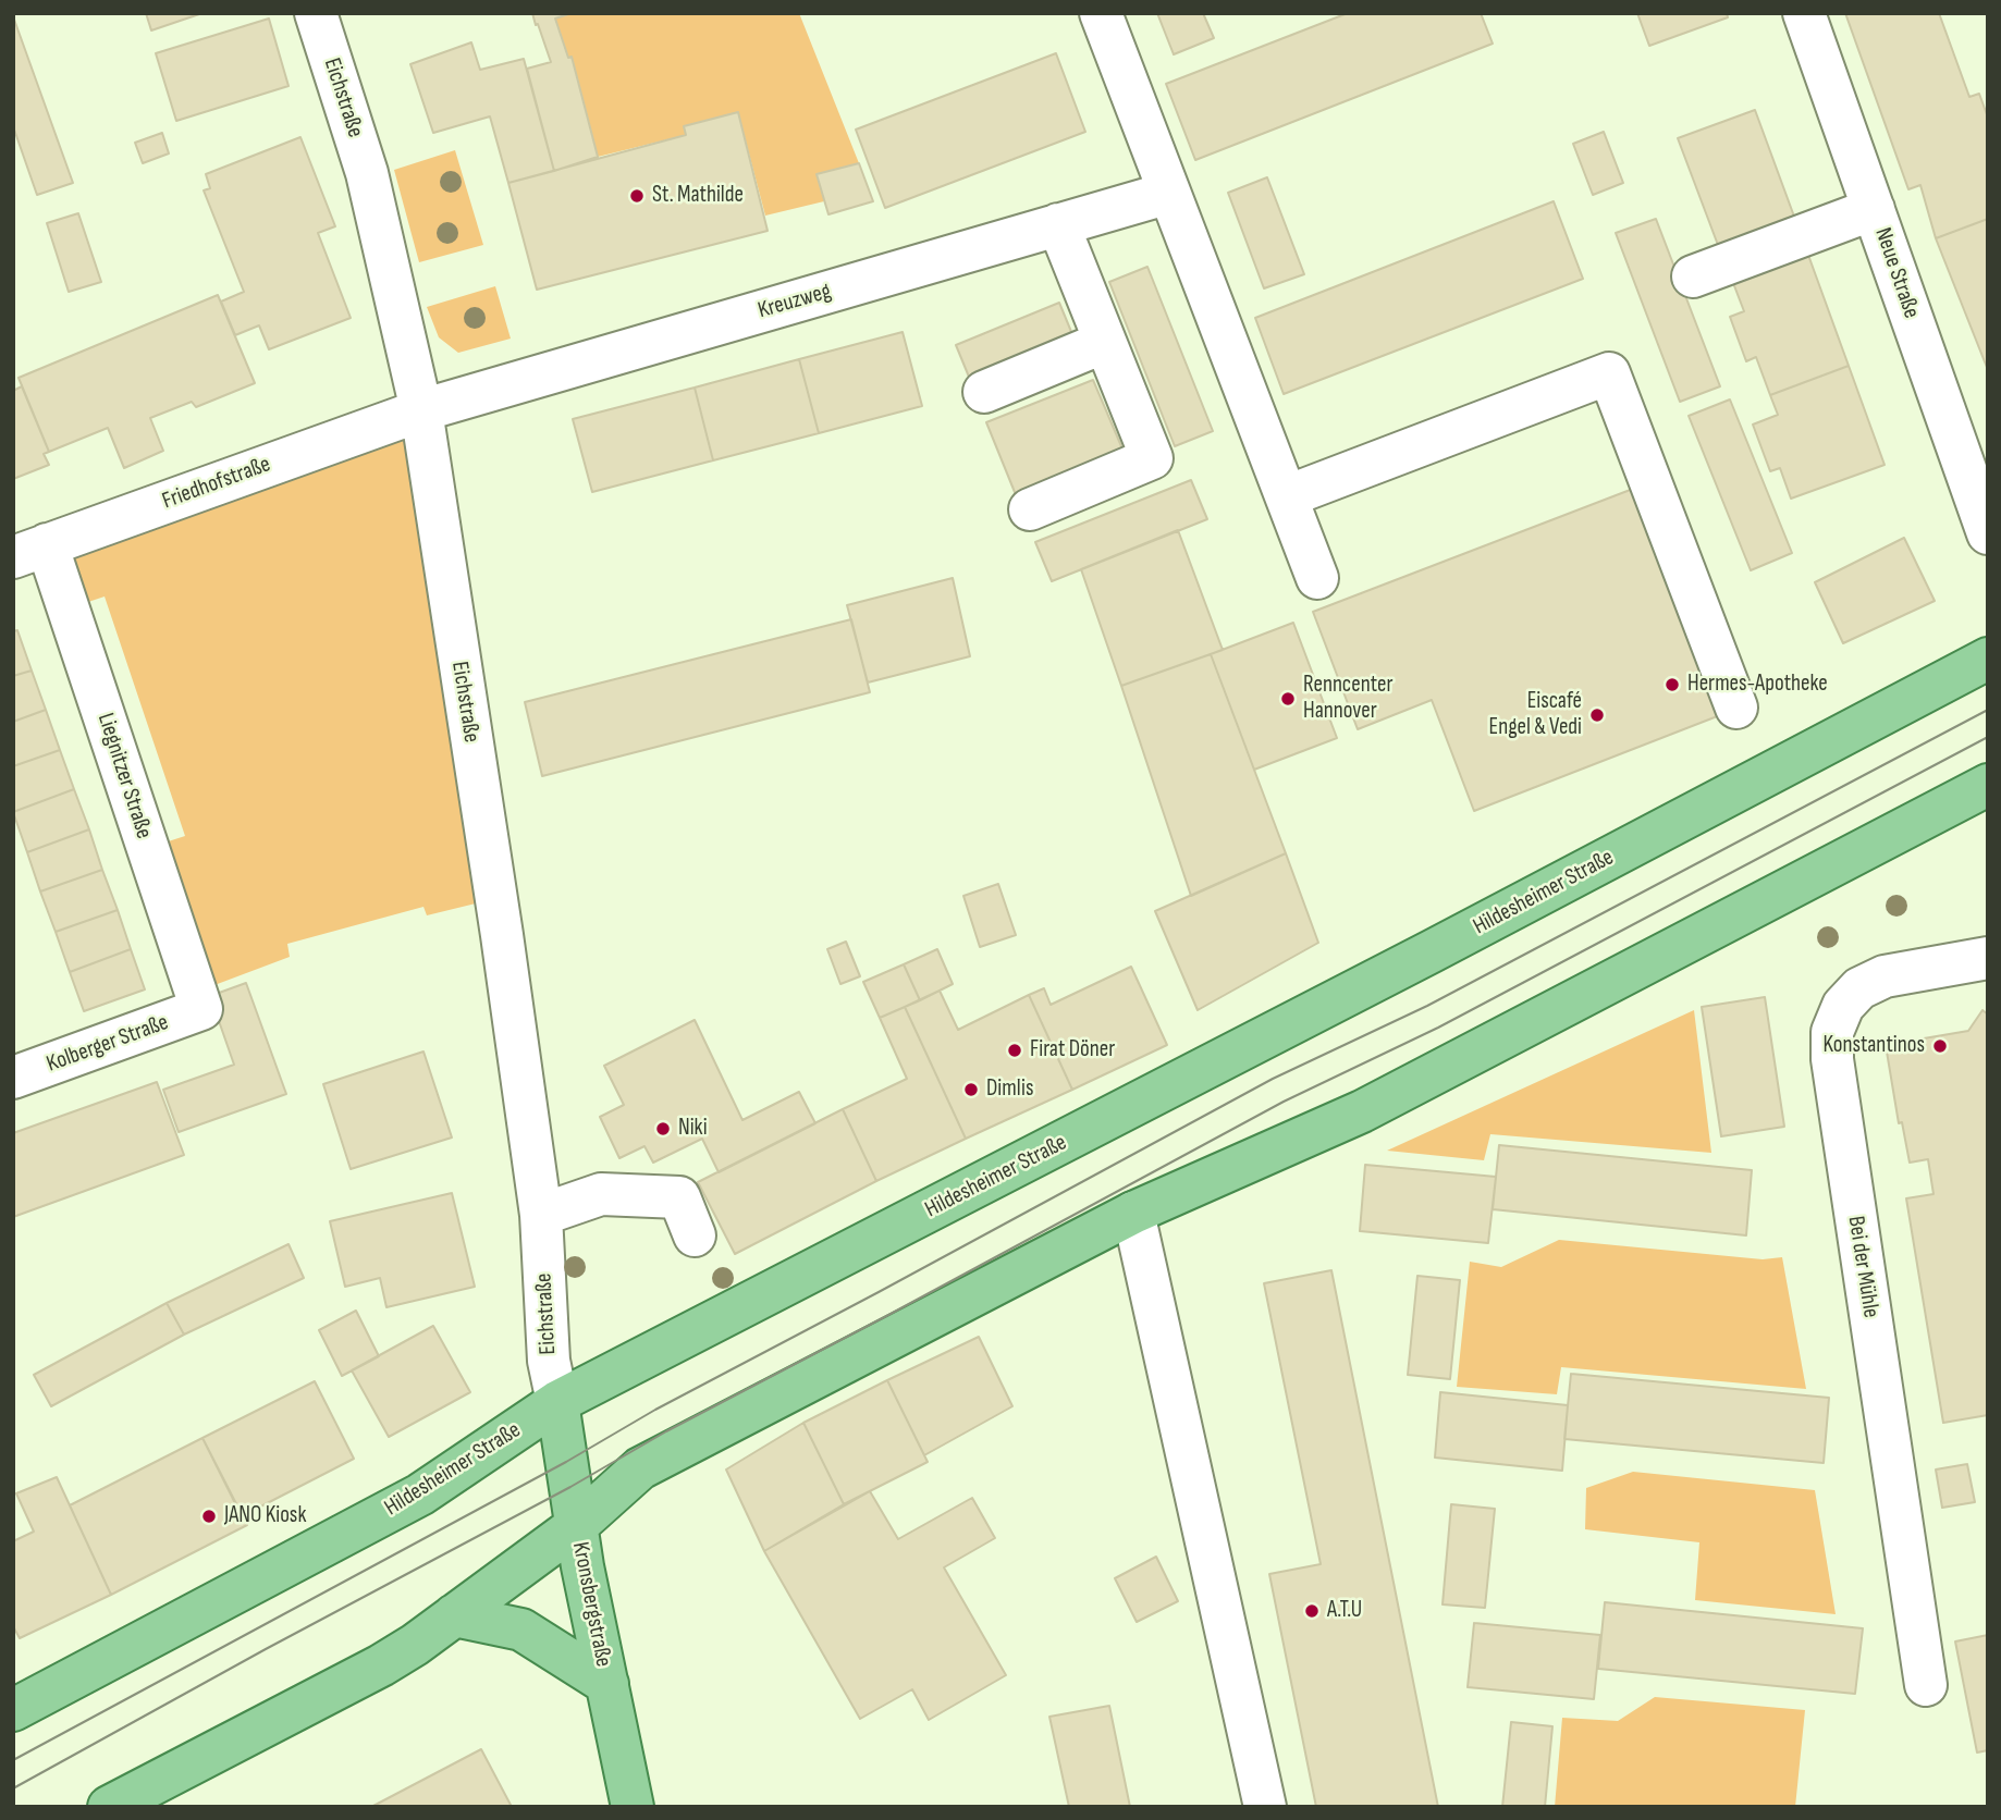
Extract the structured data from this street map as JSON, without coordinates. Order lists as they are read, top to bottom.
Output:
{
  "streets": {
    "main road": ["Hildesheimer Straße", "Kronsbergstraße"],
    "street": [
      "Eichstraße",
      "Neue Straße",
      "Kreuzweg",
      "Friedhofstraße",
      "Liegnitzer Straße",
      "Kolberger Straße",
      "Bei der Mühle"
    ]
  },
  "crossings": [
    ["Eichstraße", "Kreuzweg"],
    ["Eichstraße", "Friedhofstraße"],
    ["Eichstraße", "Hildesheimer Straße"],
    ["Eichstraße", "Kronsbergstraße"],
    ["Kreuzweg", "Friedhofstraße"],
    ["Friedhofstraße", "Liegnitzer Straße"],
    ["Liegnitzer Straße", "Kolberger Straße"],
    ["Hildesheimer Straße", "Kronsbergstraße"]
  ],
  "places": [
    "St. Mathilde",
    "Hermes-Apotheke",
    "Renncenter Hannover",
    "Eiscafé Engel & Vedi",
    "Konstantinos",
    "Firat Döner",
    "Dimlis",
    "Niki",
    "JANO Kiosk",
    "A.T.U"
  ]
}
